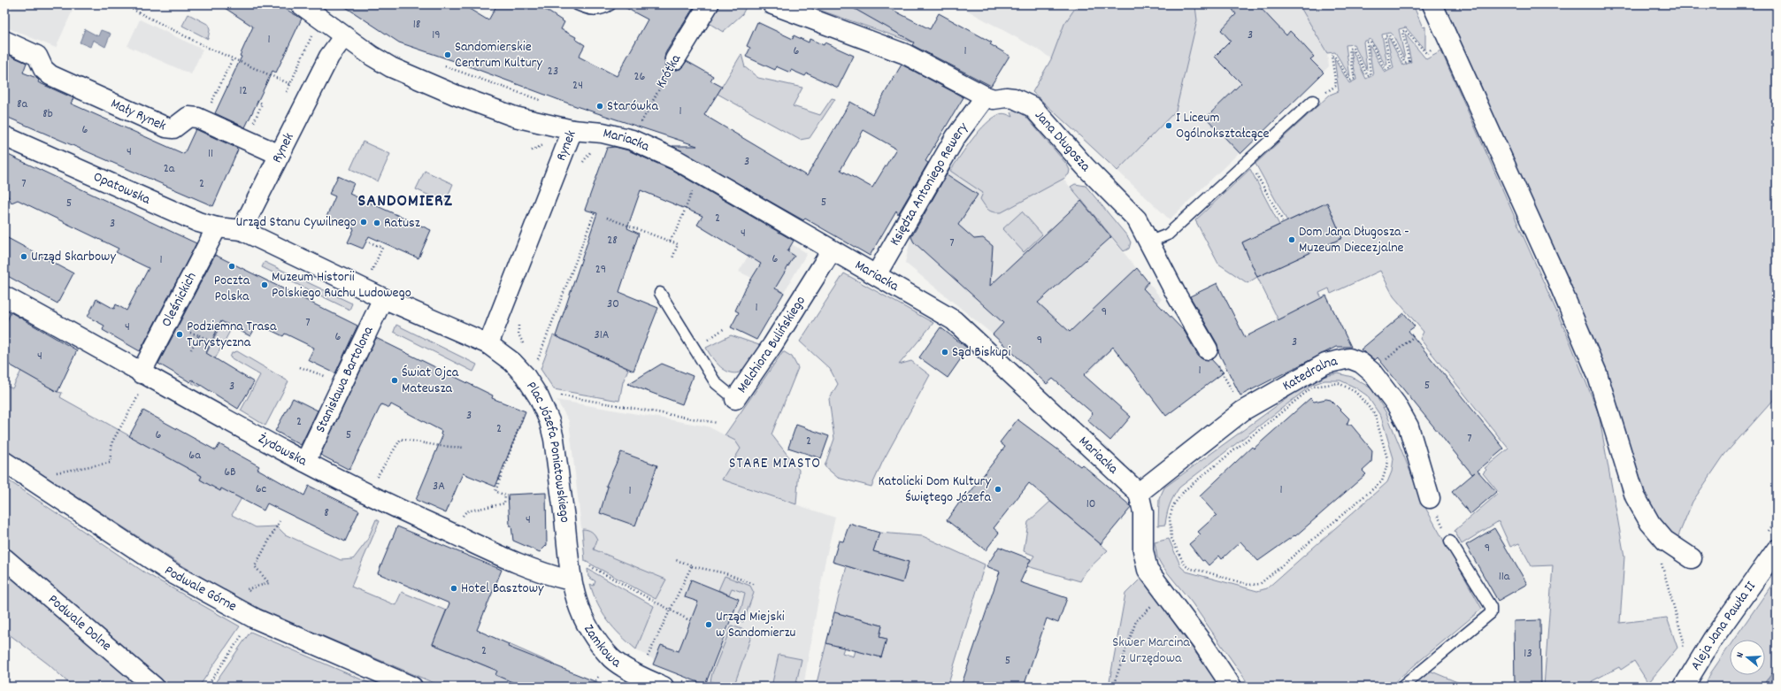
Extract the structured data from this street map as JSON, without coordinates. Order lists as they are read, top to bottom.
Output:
{
  "streets": {
    "street": [
      "Krótka",
      "Mały Rynek",
      "Jana Długosza",
      "Mariacka",
      "Rynek",
      "Księdza Antoniego Rewery",
      "Opatowska",
      "Oleśnickich",
      "Melchiora Bulińskiego",
      "Katedralna",
      "Stanisława Bartolona",
      "Żydowska",
      "Plac Józefa Poniatowskiego",
      "Podwale Górne",
      "Podwale Dolne",
      "Aleja Jana Pawła II",
      "Zamkowa"
    ]
  },
  "crossings": [
    ["Krótka", "Mariacka"],
    ["Mały Rynek", "Rynek"],
    ["Jana Długosza", "Księdza Antoniego Rewery"],
    ["Mariacka", "Rynek"],
    ["Mariacka", "Księdza Antoniego Rewery"],
    ["Mariacka", "Melchiora Bulińskiego"],
    ["Mariacka", "Katedralna"],
    ["Rynek", "Opatowska"],
    ["Rynek", "Plac Józefa Poniatowskiego"],
    ["Opatowska", "Oleśnickich"],
    ["Oleśnickich", "Żydowska"],
    ["Stanisława Bartolona", "Żydowska"],
    ["Żydowska", "Plac Józefa Poniatowskiego"],
    ["Żydowska", "Zamkowa"],
    ["Plac Józefa Poniatowskiego", "Zamkowa"]
  ],
  "districts": ["SANDOMIERZ", "STARE MIASTO"],
  "parks": ["Skwer Marcina z Urzędowa"],
  "places": [
    "Sandomierskie Centrum Kultury",
    "Starówka",
    "I Liceum Ogólnokształcące",
    "Urząd Stanu Cywilnego",
    "Ratusz",
    "Dom Jana Długosza - Muzeum Diecezjalne",
    "Urząd Skarbowy",
    "Poczta Polska",
    "Muzeum Historii Polskiego Ruchu Ludowego",
    "Podziemna Trasa Turystyczna",
    "Sąd Biskupi",
    "Świat Ojca Mateusza",
    "Katolicki Dom Kultury Świętego Józefa",
    "Hotel Basztowy",
    "Urząd Miejski w Sandomierzu"
  ],
  "house_numbers": [
    "18",
    "19",
    "3",
    "1",
    "6",
    "1",
    "23",
    "26",
    "24",
    "12",
    "8a",
    "1",
    "8b",
    "6",
    "4",
    "11",
    "3",
    "2a",
    "7",
    "2",
    "5",
    "5",
    "2",
    "3",
    "4",
    "28",
    "7",
    "6",
    "1",
    "29",
    "30",
    "1",
    "9",
    "7",
    "4",
    "31A",
    "6",
    "9",
    "3",
    "4",
    "1",
    "5",
    "3",
    "3",
    "2",
    "2",
    "6",
    "5",
    "7",
    "2",
    "6a",
    "6B",
    "3A",
    "6c",
    "1",
    "1",
    "10",
    "8",
    "4",
    "9",
    "11a",
    "2",
    "13",
    "5"
  ],
  "north": "left"
}
